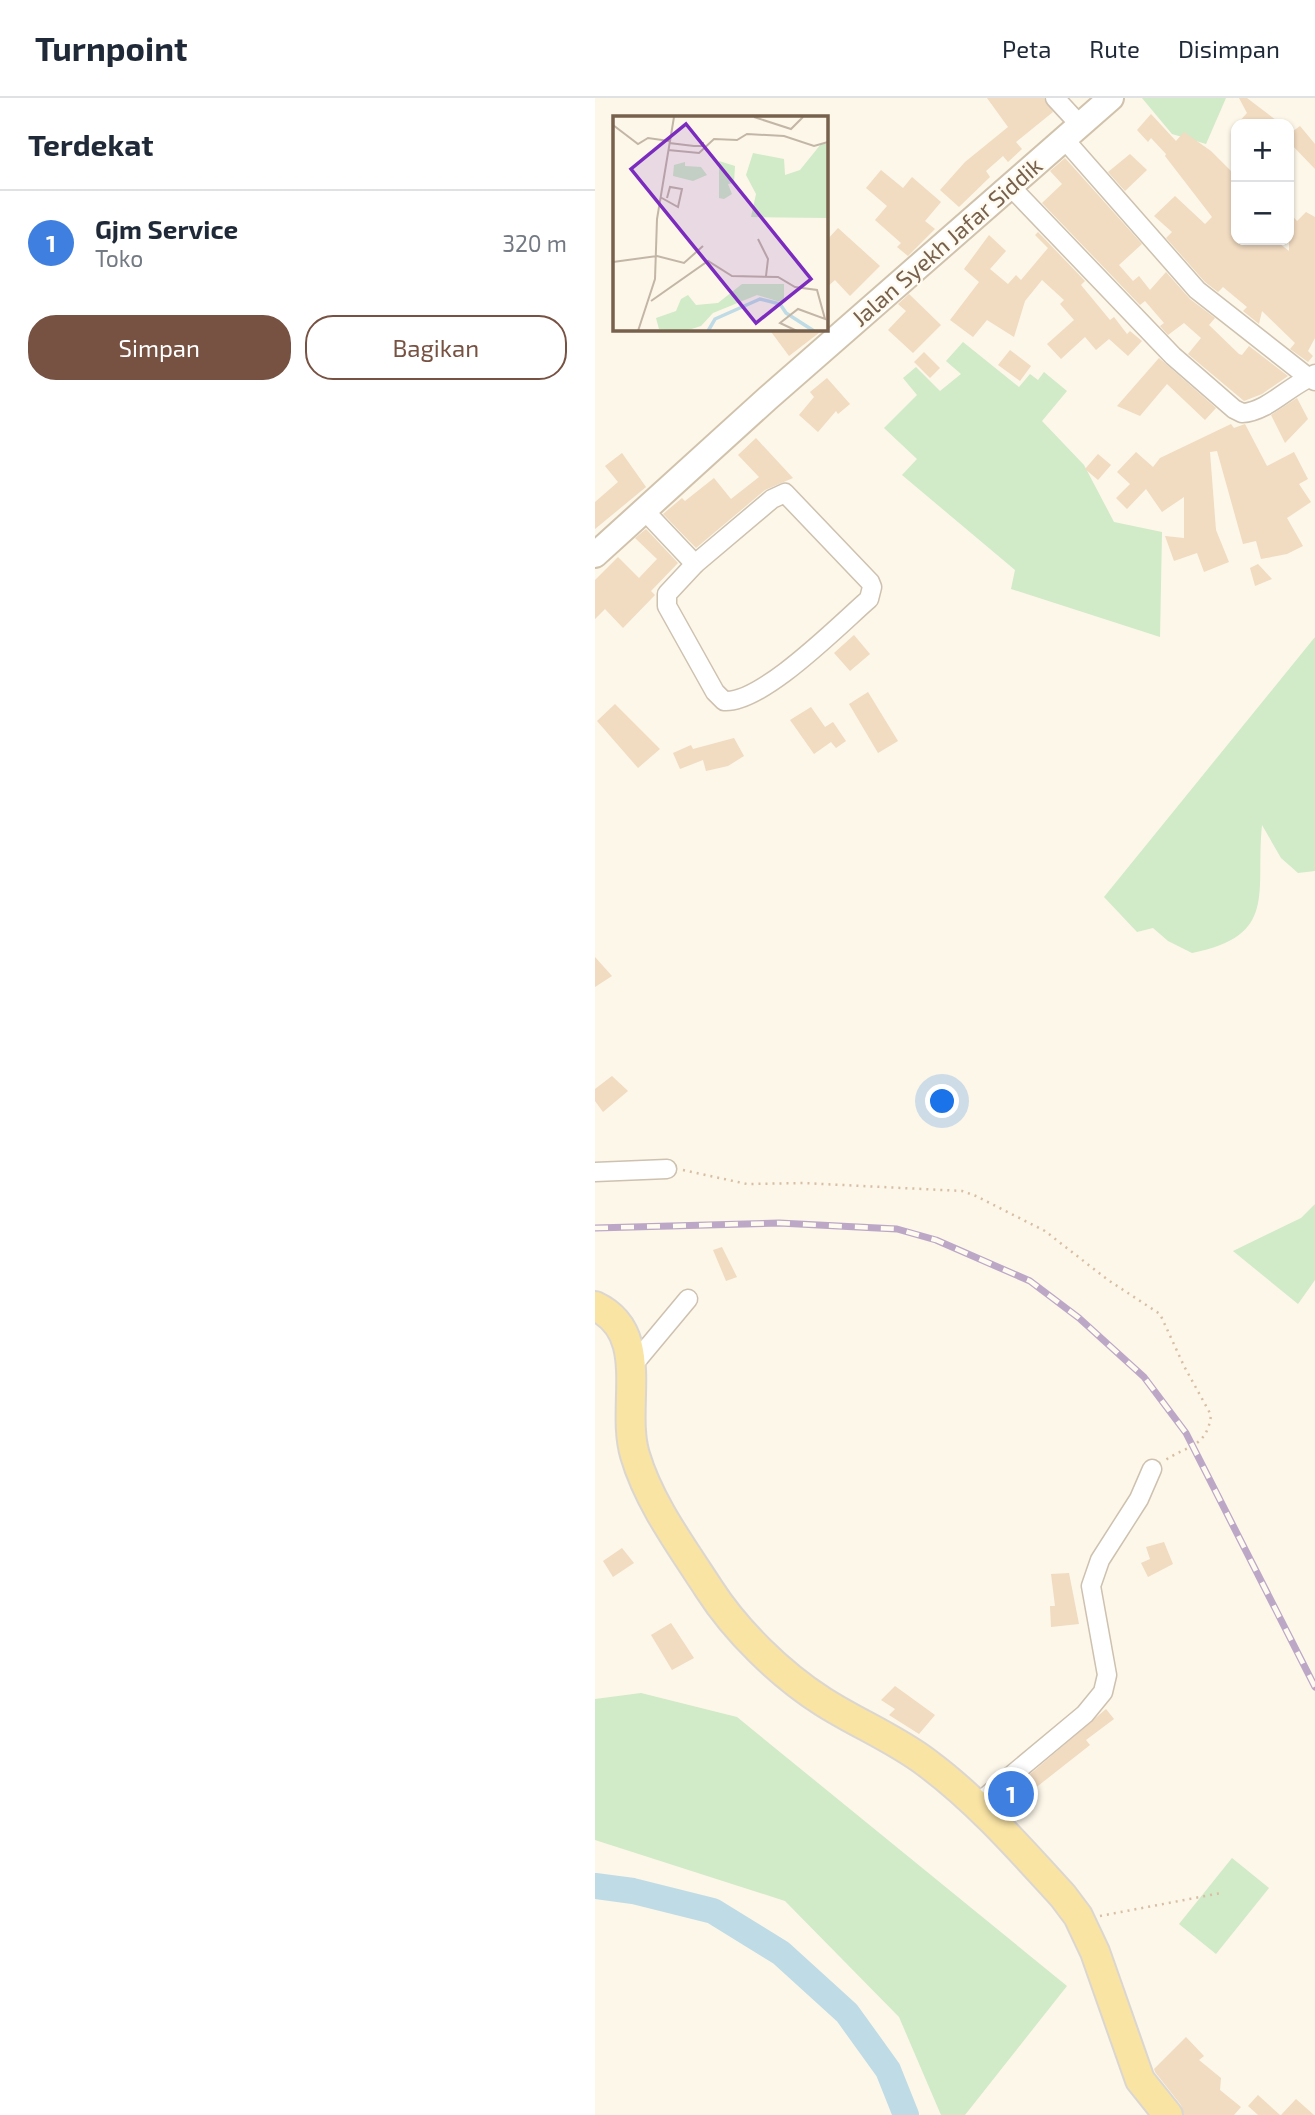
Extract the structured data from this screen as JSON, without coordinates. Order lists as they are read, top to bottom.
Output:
{
  "streets": {
    "main road": ["Jalan Syekh Jafar Siddik"]
  },
  "page": {
    "header": "Turnpoint",
    "nav": ["Peta", "Rute", "Disimpan"],
    "heading": "Terdekat",
    "map_buttons": ["+", "−"],
    "list": [
      {
        "mark": "1",
        "name": "Gjm Service",
        "note": "Toko",
        "value": "320 m"
      }
    ],
    "buttons": ["Simpan", "Bagikan"],
    "pins": "1"
  }
}
